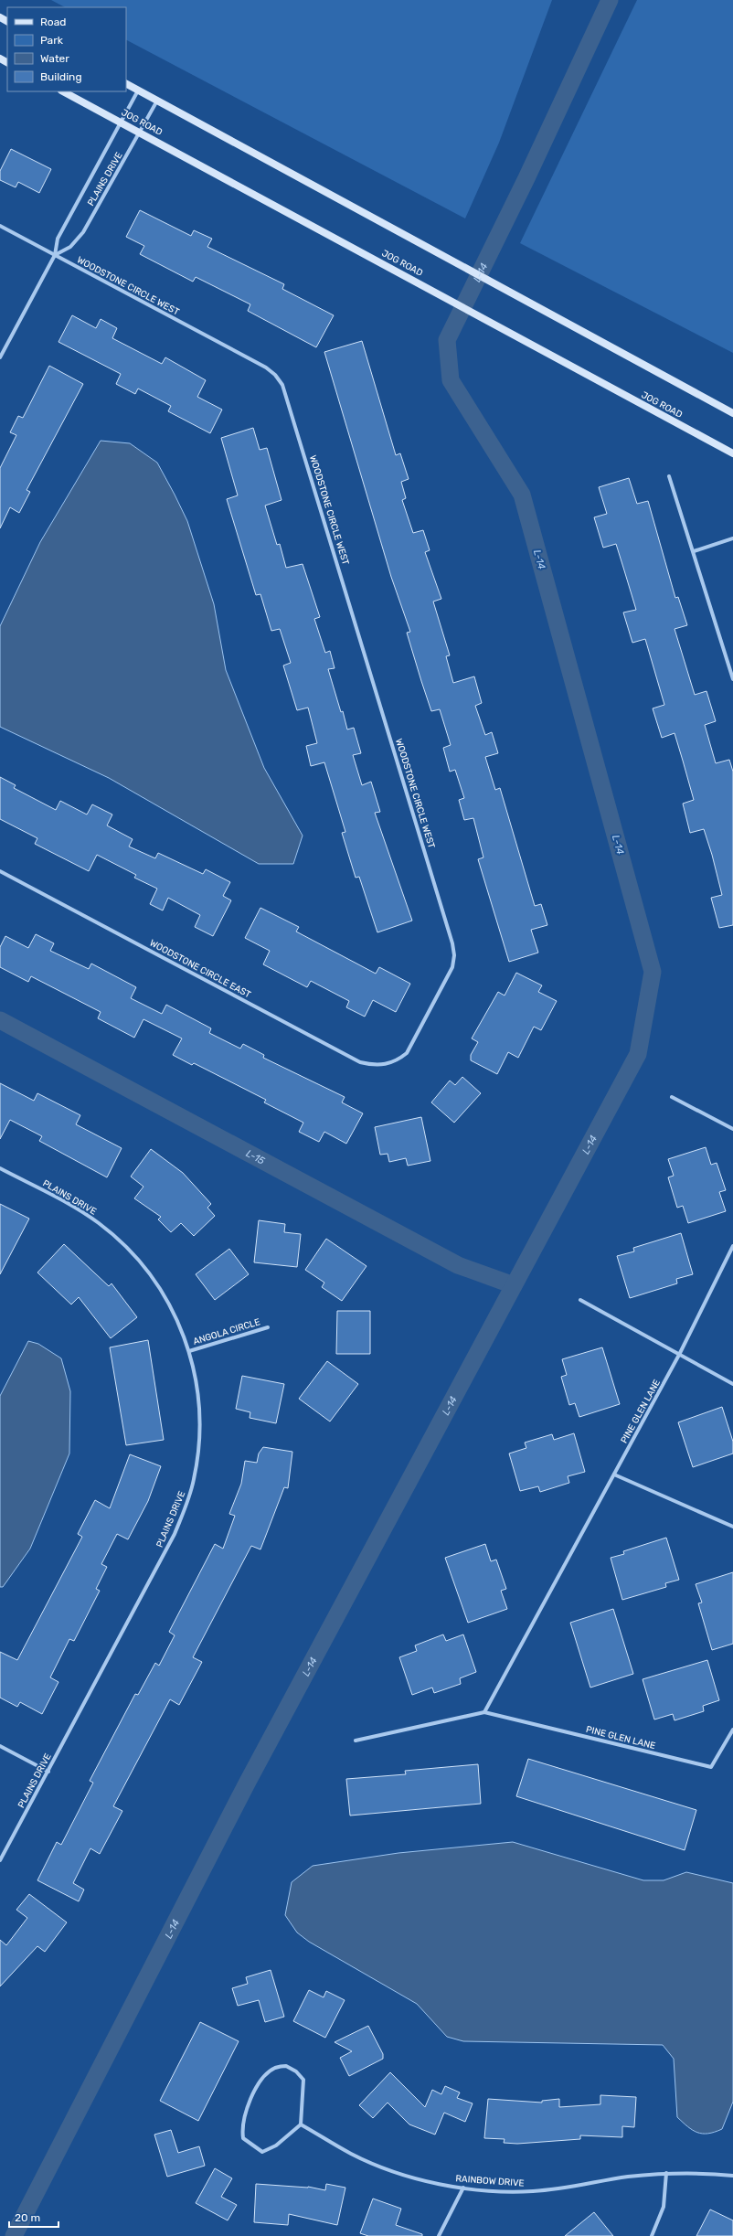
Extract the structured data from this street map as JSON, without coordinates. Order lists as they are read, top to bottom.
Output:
{
  "streets": {
    "main road": ["JOG ROAD"],
    "street": [
      "PLAINS DRIVE",
      "WOODSTONE CIRCLE WEST",
      "WOODSTONE CIRCLE EAST",
      "ANGOLA CIRCLE",
      "PINE GLEN LANE",
      "RAINBOW DRIVE"
    ]
  },
  "crossings": [
    ["JOG ROAD", "PLAINS DRIVE"],
    ["PLAINS DRIVE", "WOODSTONE CIRCLE WEST"],
    ["PLAINS DRIVE", "ANGOLA CIRCLE"],
    ["WOODSTONE CIRCLE WEST", "WOODSTONE CIRCLE EAST"]
  ],
  "water": ["L-14", "L-15"],
  "legend": [
    "Road",
    "Park",
    "Water",
    "Building"
  ],
  "scale_bar": "20 m"
}
